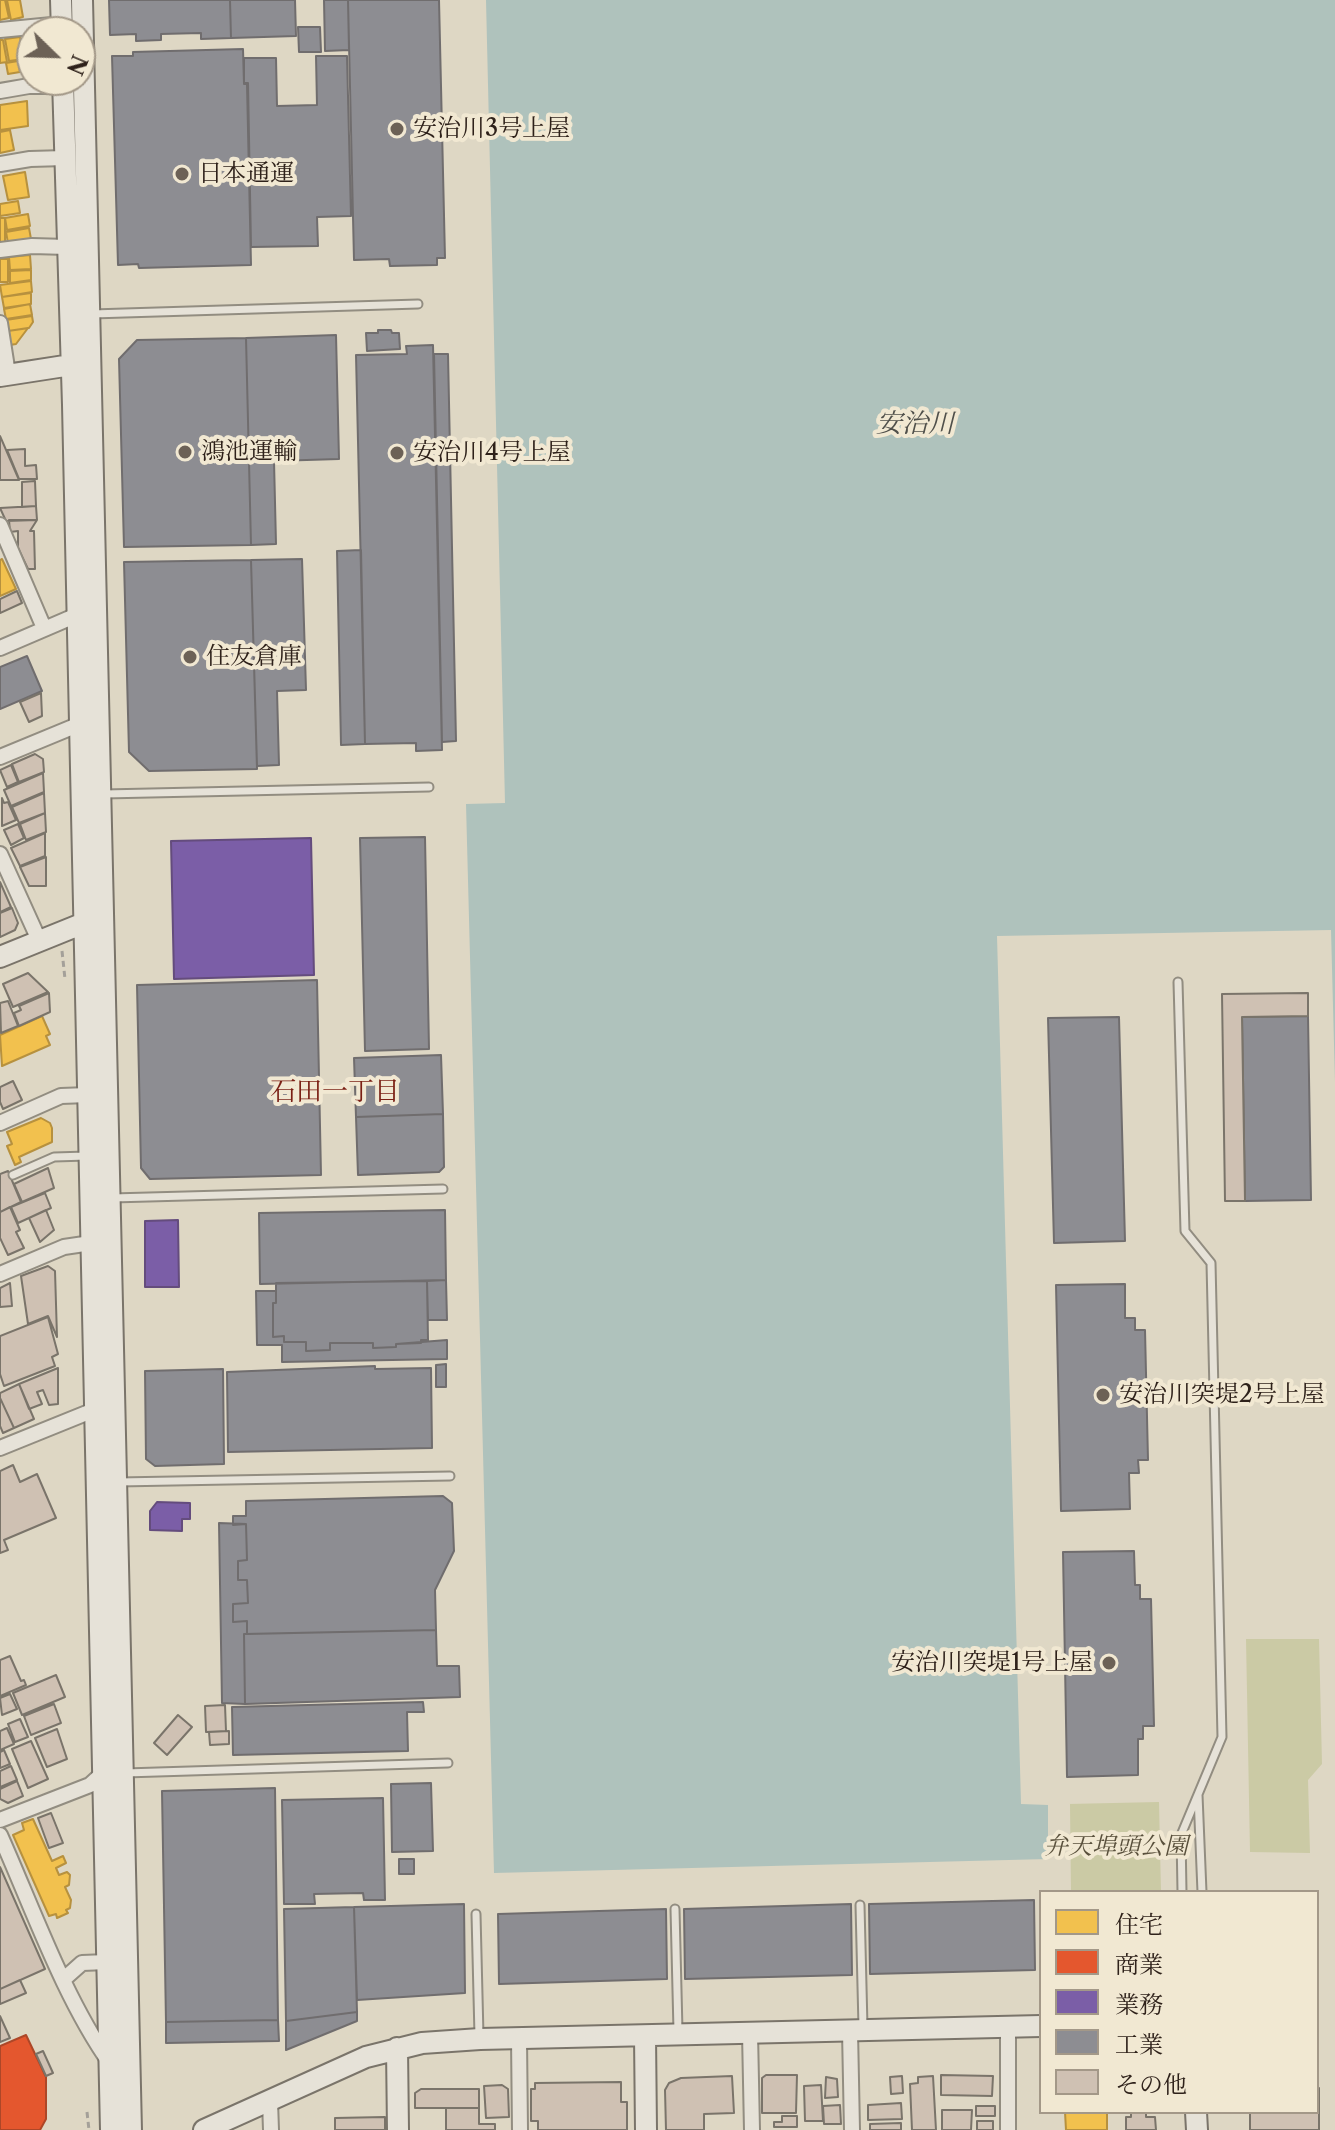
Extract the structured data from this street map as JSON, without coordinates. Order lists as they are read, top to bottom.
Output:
{
  "districts": ["石田一丁目"],
  "water": ["安治川"],
  "parks": ["弁天埠頭公園"],
  "places": [
    "安治川3号上屋",
    "日本通運",
    "鴻池運輸",
    "安治川4号上屋",
    "住友倉庫",
    "安治川突堤2号上屋",
    "安治川突堤1号上屋"
  ],
  "legend": [
    "住宅",
    "商業",
    "業務",
    "工業",
    "その他"
  ],
  "north": "bottom right"
}
